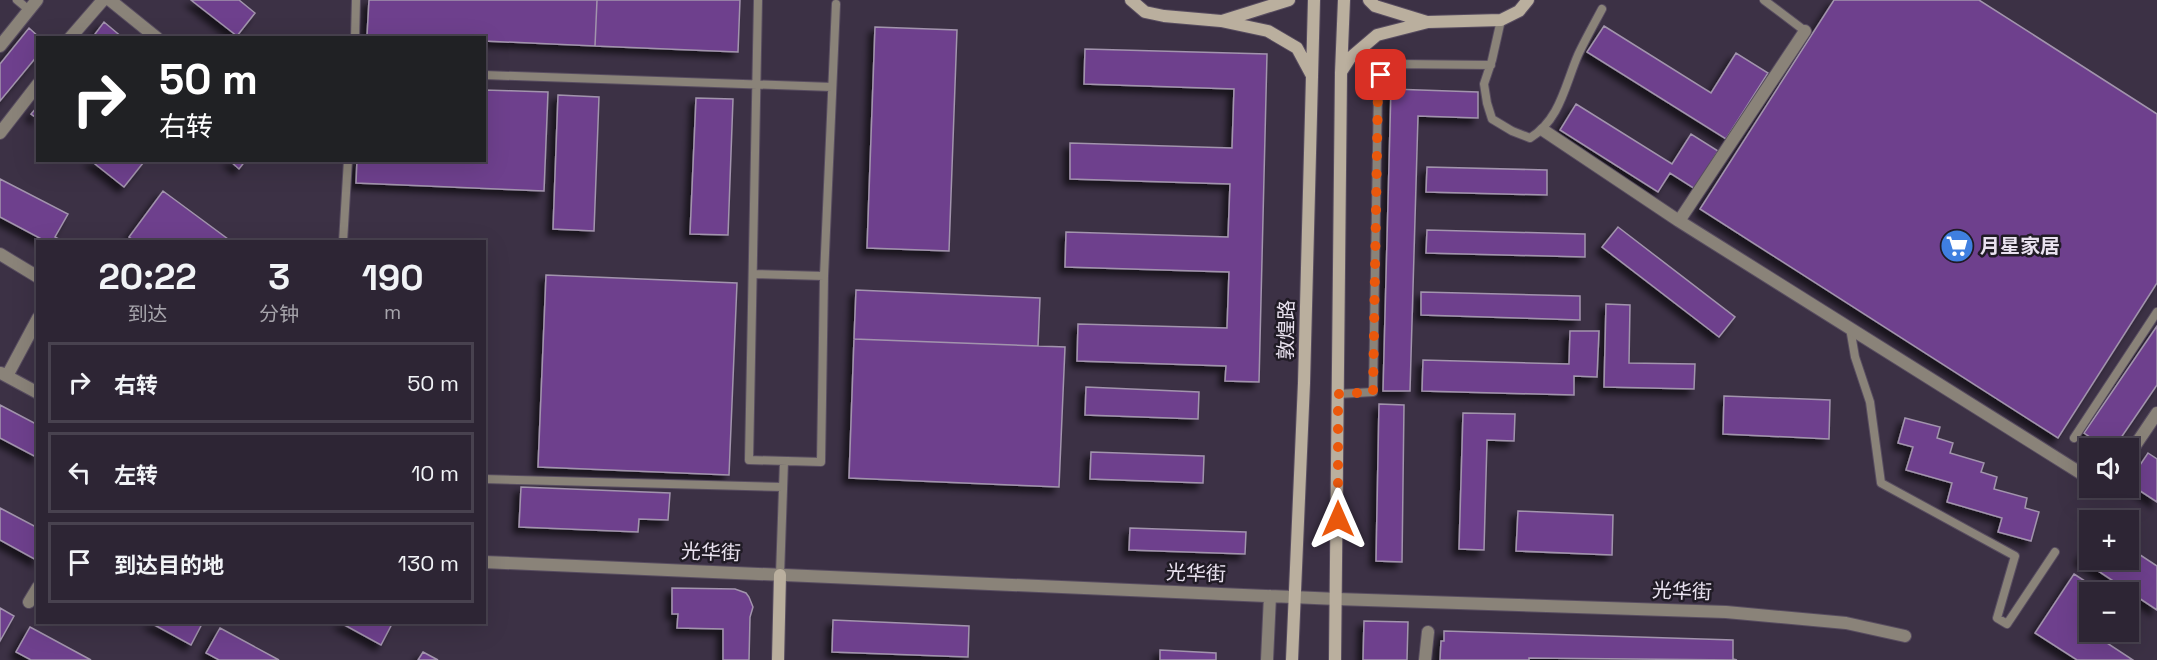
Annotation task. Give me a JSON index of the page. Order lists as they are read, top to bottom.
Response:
{
  "streets": {
    "main road": ["敦煌路"],
    "street": ["光华街"]
  },
  "crossings": [
    ["敦煌路", "光华街"]
  ],
  "places": {
    "supermarket": ["月星家居"]
  },
  "page": {
    "turn": ["50 m", "右转"],
    "eta": [
      "20:22",
      "到达",
      "3",
      "分钟",
      "190",
      "m"
    ],
    "list": [
      {
        "name": "右转",
        "value": "50 m"
      },
      {
        "name": "左转",
        "value": "10 m"
      },
      {
        "name": "到达目的地",
        "value": "130 m"
      }
    ],
    "map_buttons": ["+", "−"]
  }
}
